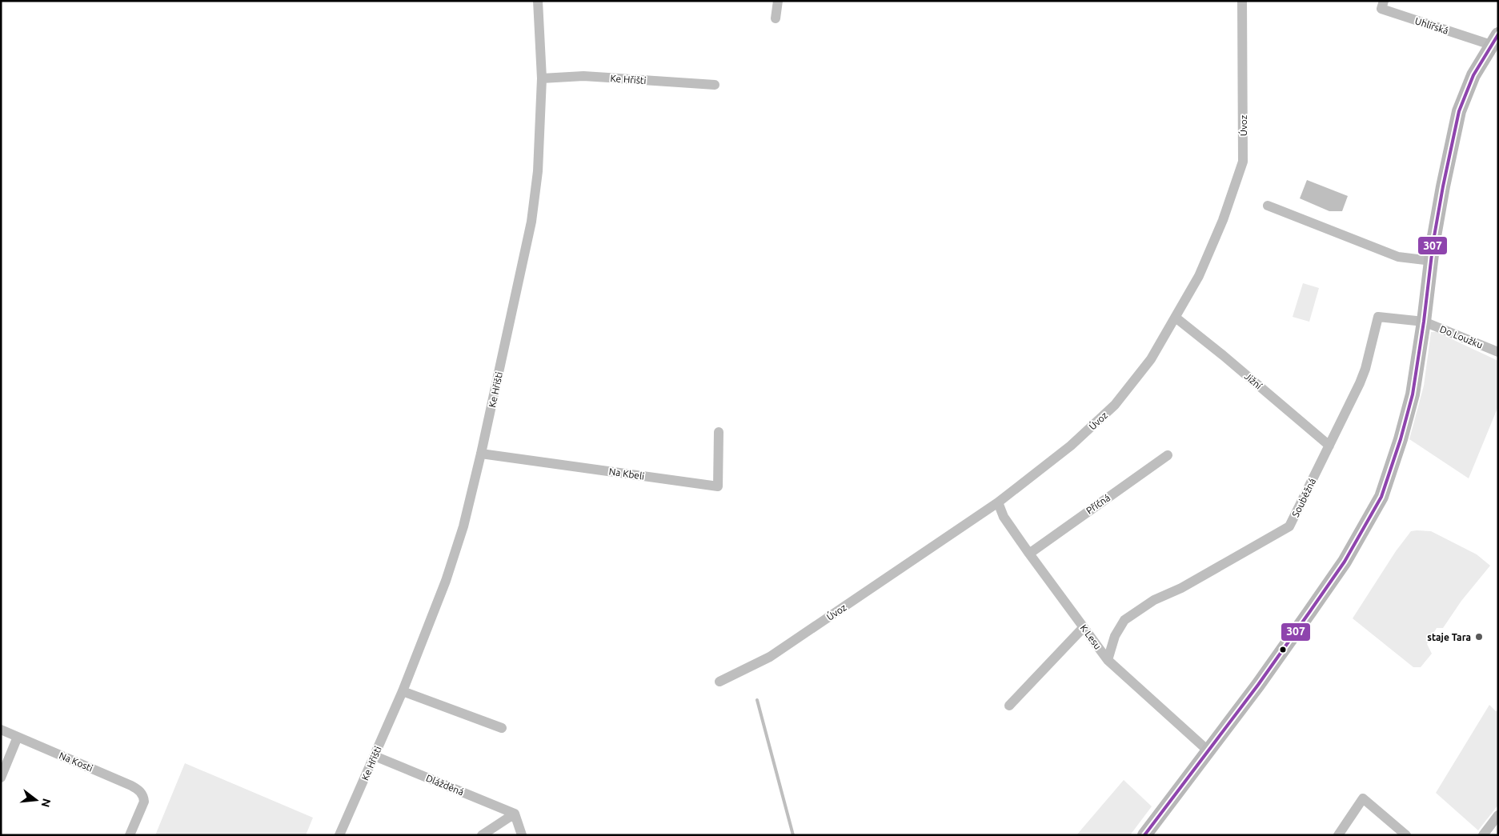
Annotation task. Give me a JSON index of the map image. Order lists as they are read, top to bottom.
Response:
{
  "streets": {
    "street": [
      "Uhlířská",
      "Ke Hřišti",
      "Úvoz",
      "Do Loužku",
      "Jižní",
      "Na Kbeli",
      "Souběžná",
      "Příčná",
      "K Lesu",
      "Na Kosti",
      "Dlážděná"
    ]
  },
  "crossings": [
    ["Ke Hřišti", "Na Kbeli"],
    ["Ke Hřišti", "Dlážděná"],
    ["Úvoz", "Jižní"],
    ["Úvoz", "K Lesu"],
    ["Do Loužku", "Souběžná"],
    ["Jižní", "Souběžná"],
    ["Souběžná", "K Lesu"],
    ["Příčná", "K Lesu"]
  ],
  "places": ["staje Tara"],
  "lines": ["transit line 307"],
  "north": "right"
}
